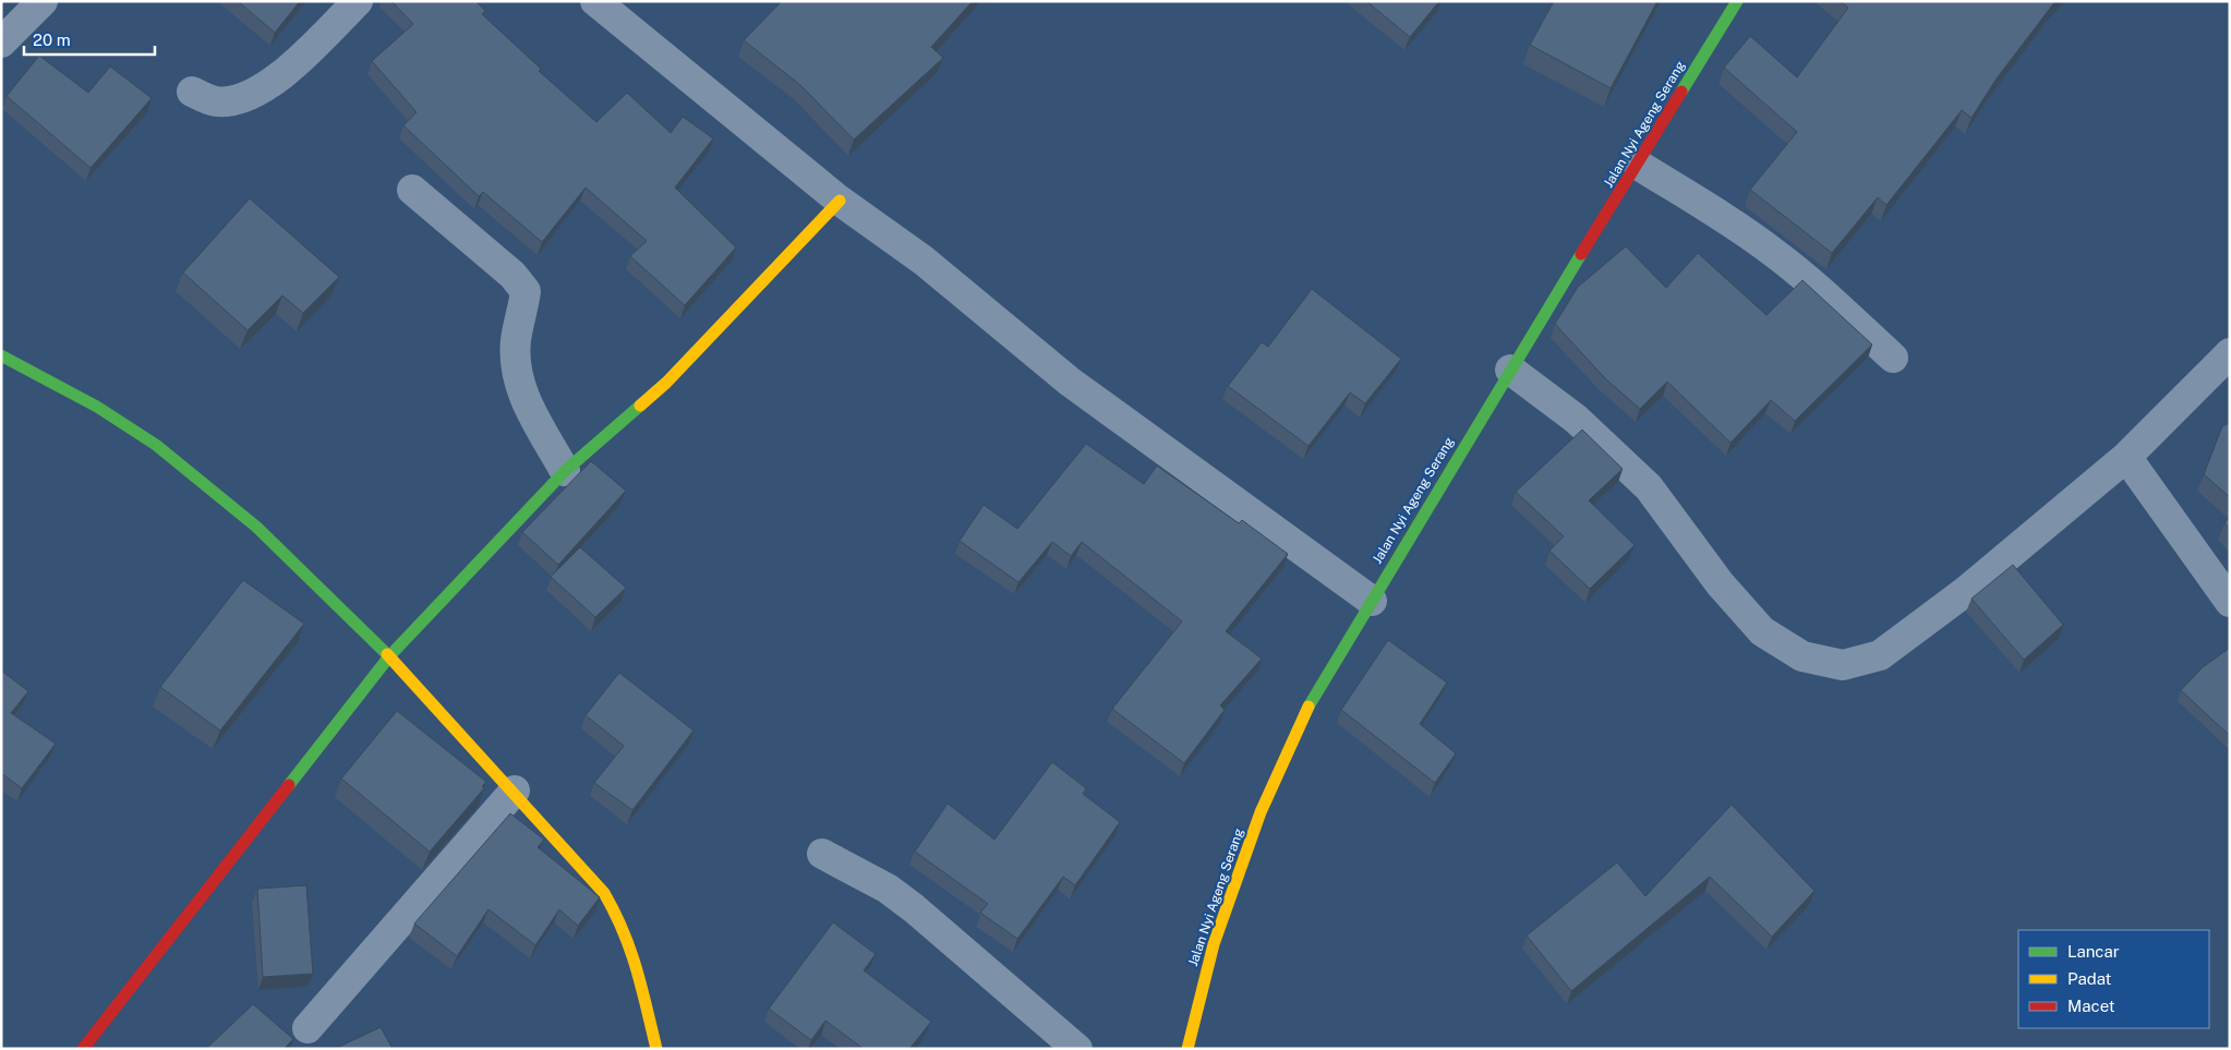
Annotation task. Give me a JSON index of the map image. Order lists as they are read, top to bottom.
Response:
{
  "streets": {
    "street": ["Jalan Nyi Ageng Serang"]
  },
  "legend": ["Lancar", "Padat", "Macet"],
  "scale_bar": "20 m"
}
